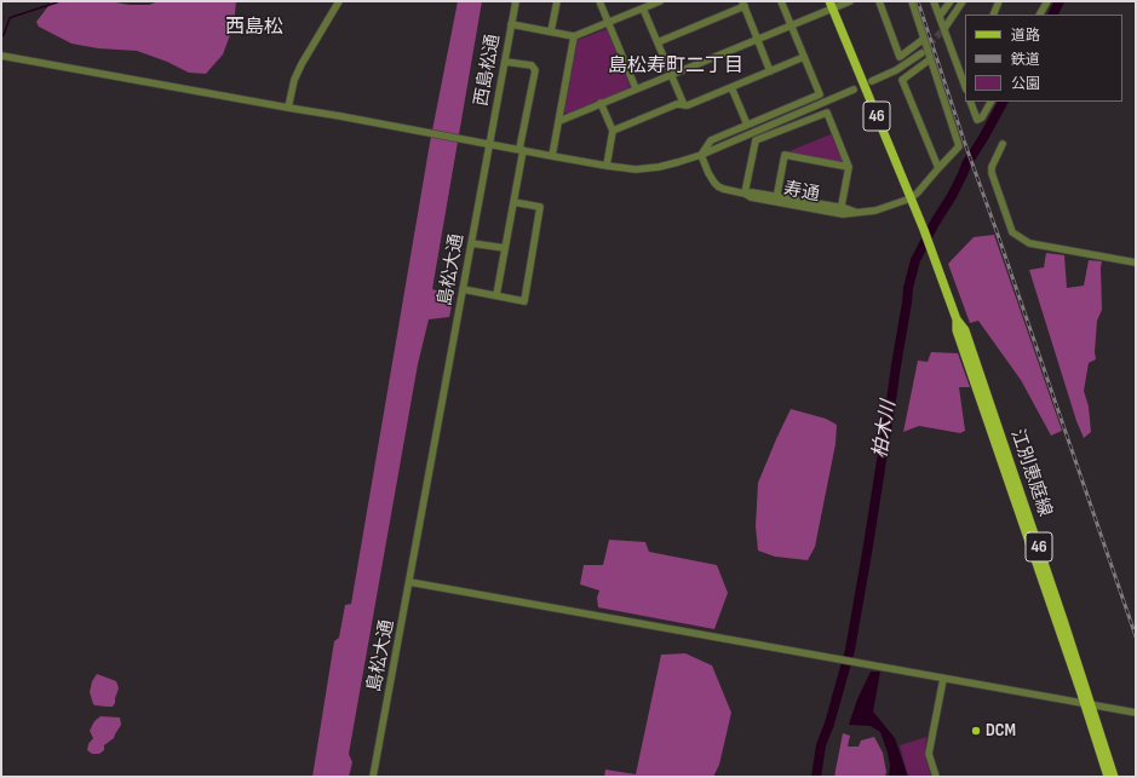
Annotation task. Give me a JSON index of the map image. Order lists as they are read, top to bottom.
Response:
{
  "streets": {
    "main road": ["46", "江別恵庭線"],
    "street": ["西島松通", "寿通", "島松大通"]
  },
  "crossings": [
    ["西島松通", "島松大通"],
    ["寿通", "江別恵庭線"]
  ],
  "districts": ["西島松", "島松寿町二丁目"],
  "water": ["柏木川"],
  "places": ["DCM"],
  "legend": ["道路", "鉄道", "公園"]
}
